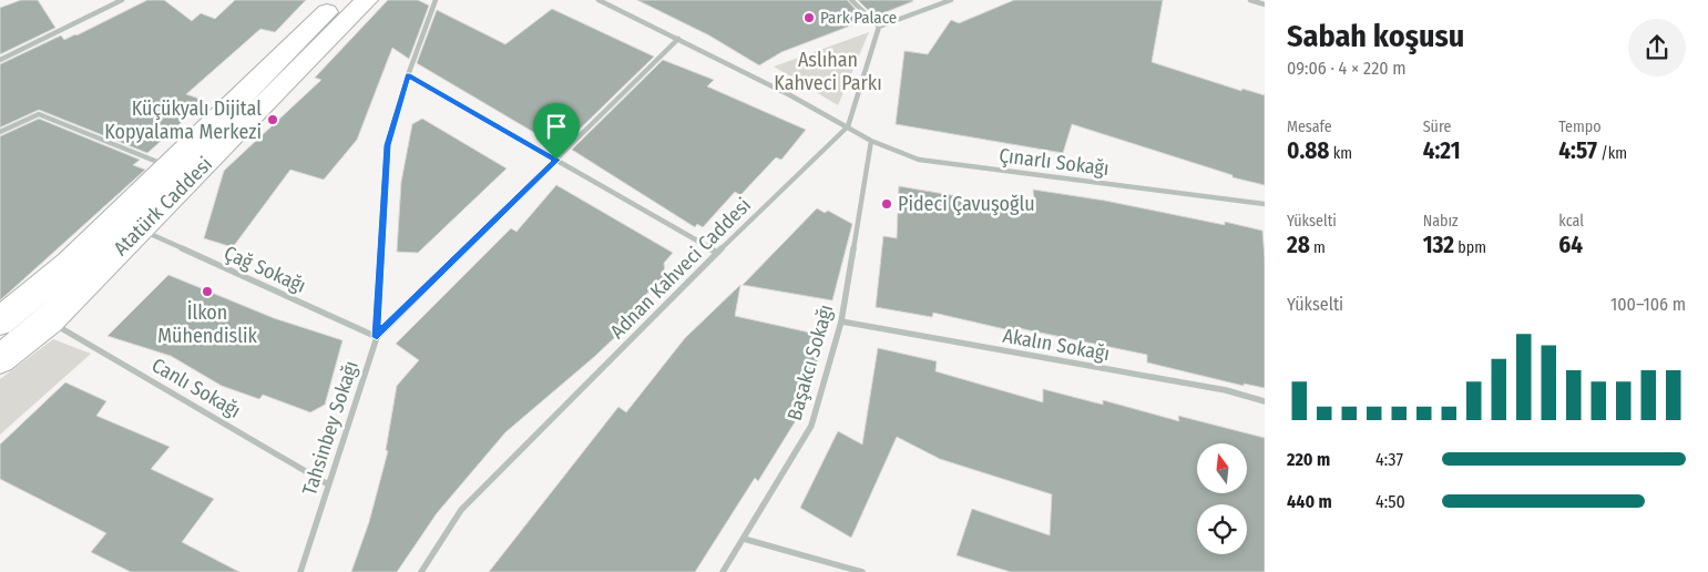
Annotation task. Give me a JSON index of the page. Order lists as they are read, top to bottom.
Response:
{
  "streets": {
    "main road": ["Atatürk Caddesi"],
    "street": [
      "Çınarlı Sokağı",
      "Adnan Kahveci Caddesi",
      "Çağ Sokağı",
      "Akalın Sokağı",
      "Başakcı Sokağı",
      "Canlı Sokağı",
      "Tahsinbey Sokağı"
    ]
  },
  "crossings": [
    ["Çınarlı Sokağı", "Adnan Kahveci Caddesi"],
    ["Çınarlı Sokağı", "Başakcı Sokağı"],
    ["Atatürk Caddesi", "Çağ Sokağı"],
    ["Atatürk Caddesi", "Canlı Sokağı"],
    ["Çağ Sokağı", "Tahsinbey Sokağı"],
    ["Akalın Sokağı", "Başakcı Sokağı"],
    ["Canlı Sokağı", "Tahsinbey Sokağı"]
  ],
  "parks": ["Aslıhan Kahveci Parkı"],
  "places": [
    "Park Palace",
    "Küçükyalı Dijital Kopyalama Merkezi",
    "Pideci Çavuşoğlu",
    "İlkon Mühendislik"
  ],
  "north": "top",
  "page": {
    "heading": ["Sabah koşusu", "09:06 · 4 × 220 m"],
    "stats": [
      ["Mesafe", "0.88 km"],
      ["Süre", "4:21"],
      ["Tempo", "4:57 /km"],
      ["Yükselti", "28 m"],
      ["Nabız", "132 bpm"],
      ["kcal", "64"]
    ],
    "chart": ["Yükselti", "100–106 m"],
    "list": [
      {
        "name": "220 m",
        "note": "4:37"
      },
      {
        "name": "440 m",
        "note": "4:50"
      }
    ]
  }
}
